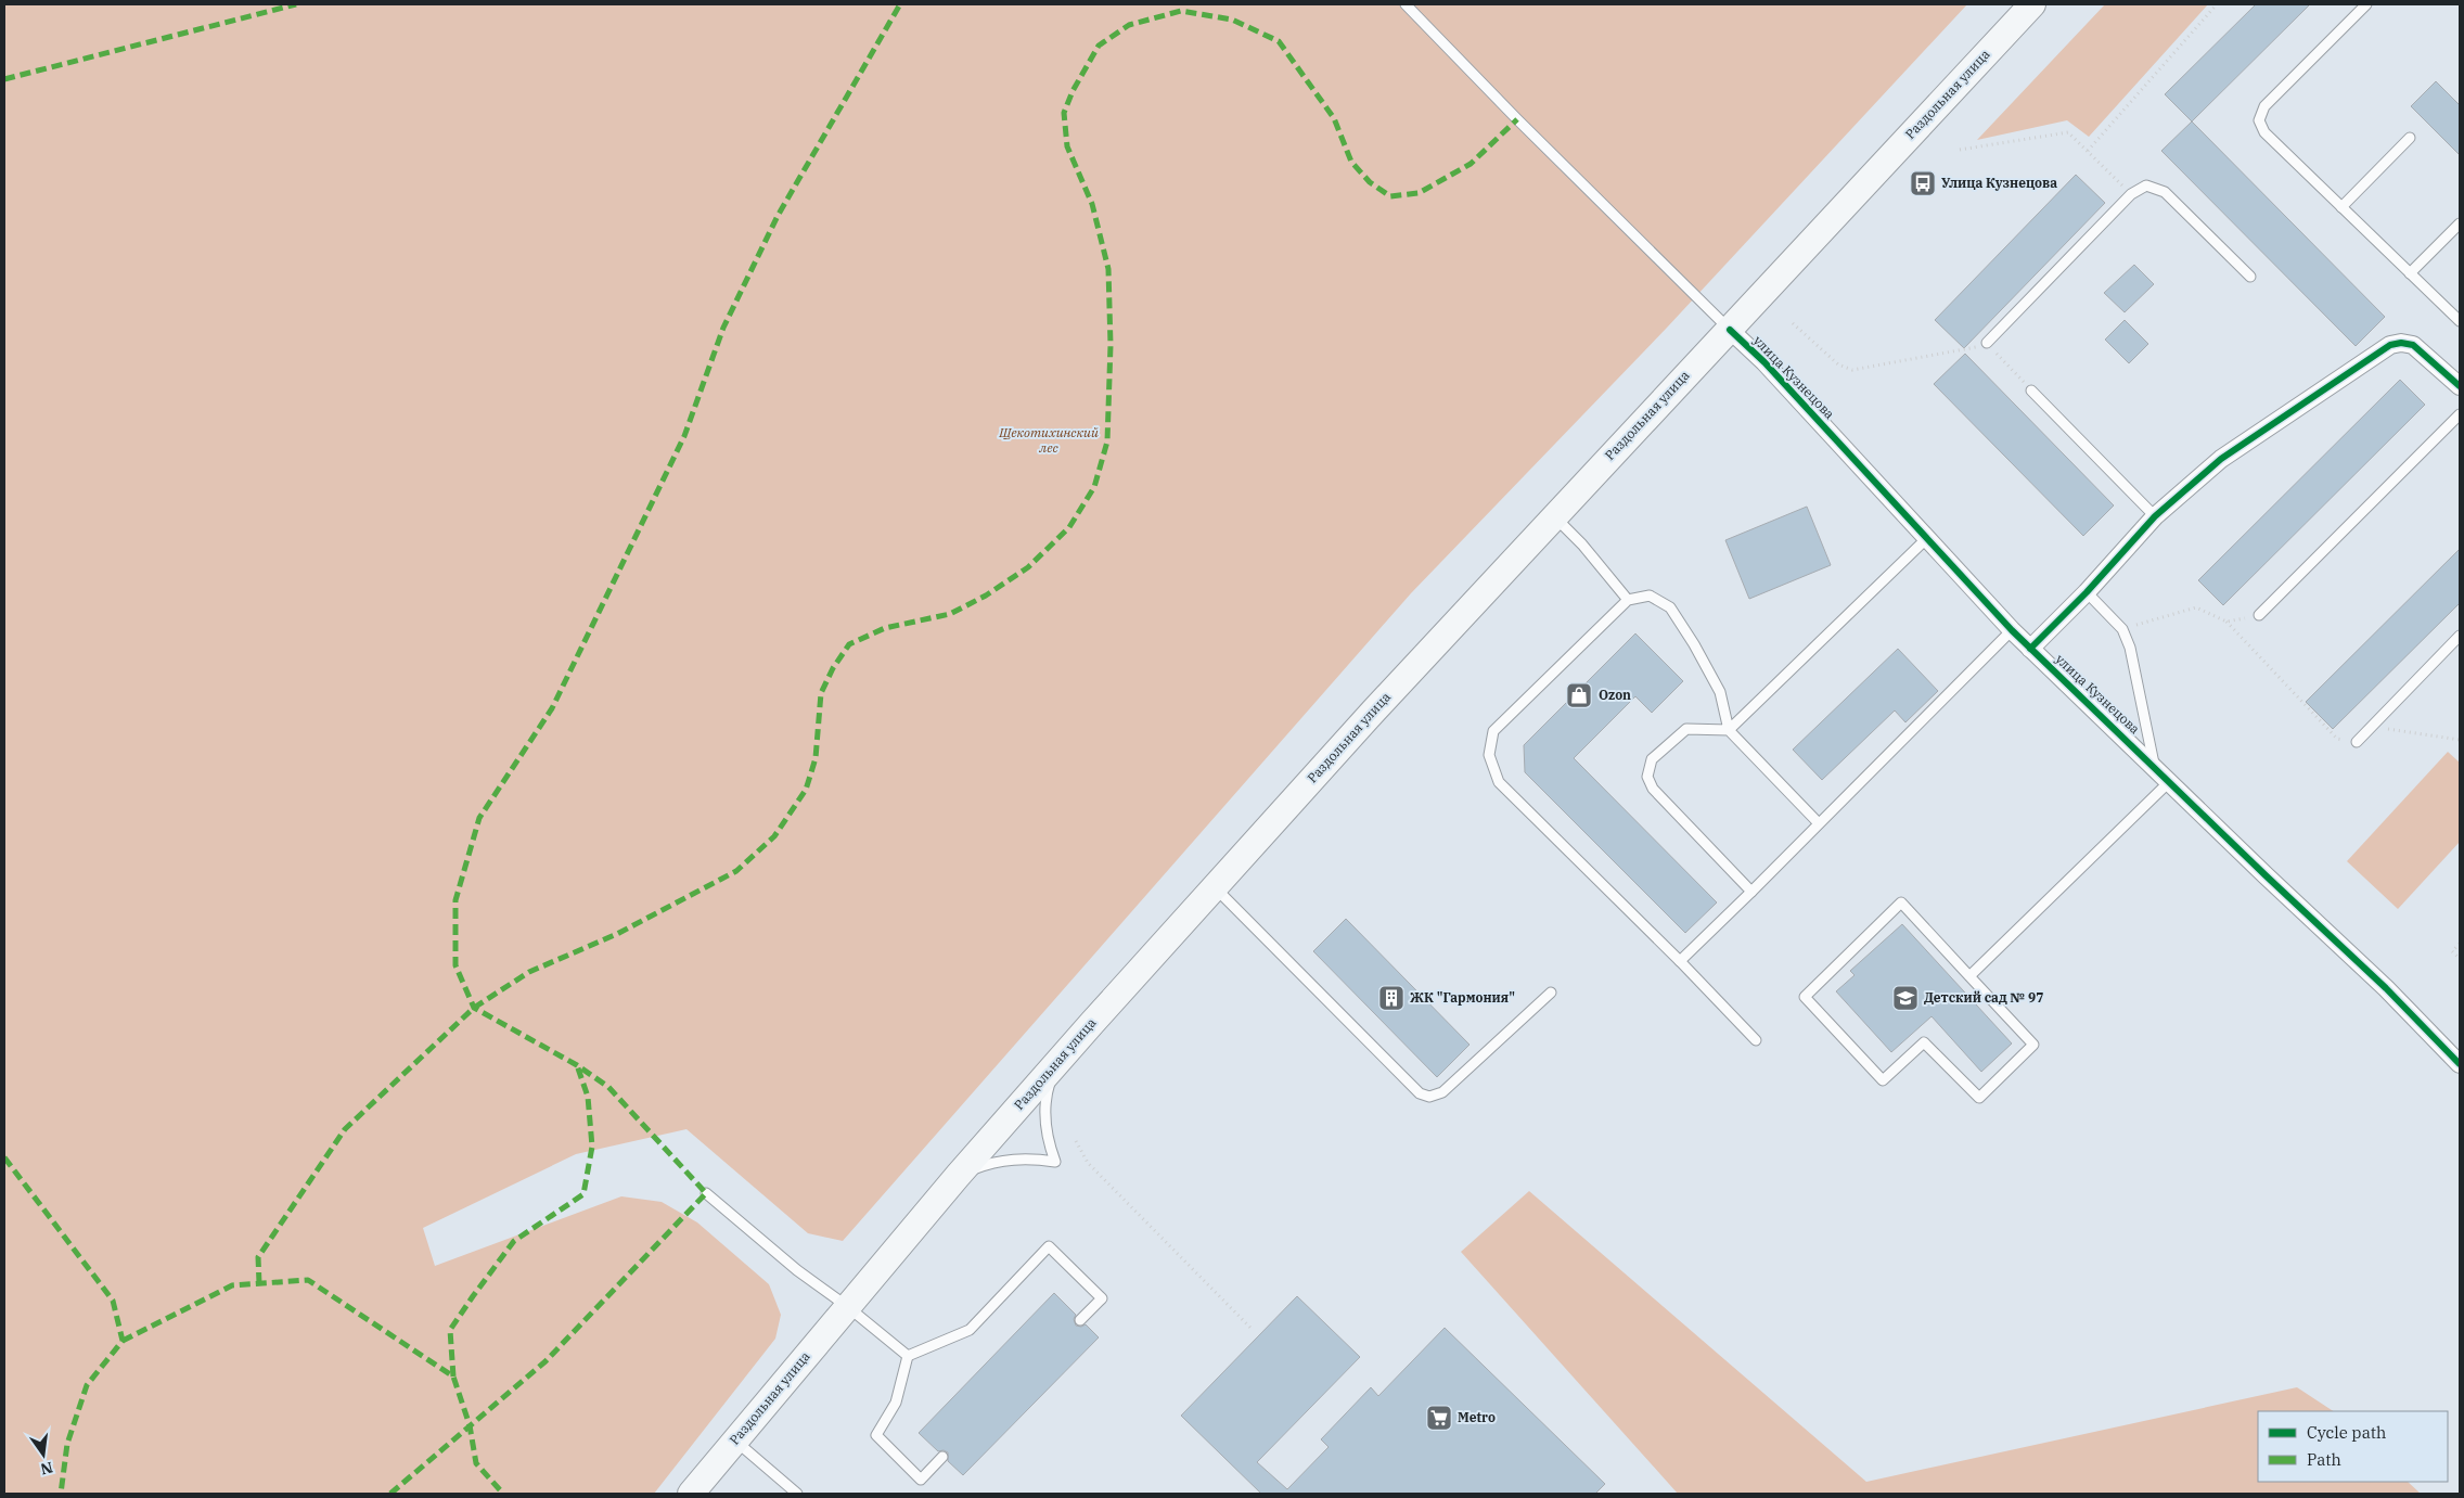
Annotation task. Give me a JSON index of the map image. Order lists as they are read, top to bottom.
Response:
{
  "streets": {
    "main road": ["Раздольная улица"],
    "street": ["улица Кузнецова"]
  },
  "crossings": [
    ["Раздольная улица", "улица Кузнецова"]
  ],
  "parks": ["Щекотихинский лес"],
  "places": {
    "bus stop": ["Улица Кузнецова"],
    "shop": ["Ozon"],
    "building": ["ЖК \"Гармония\""],
    "school or university": ["Детский сад № 97"],
    "supermarket": ["Metro"]
  },
  "legend": ["Cycle path", "Path"],
  "north": "bottom"
}
